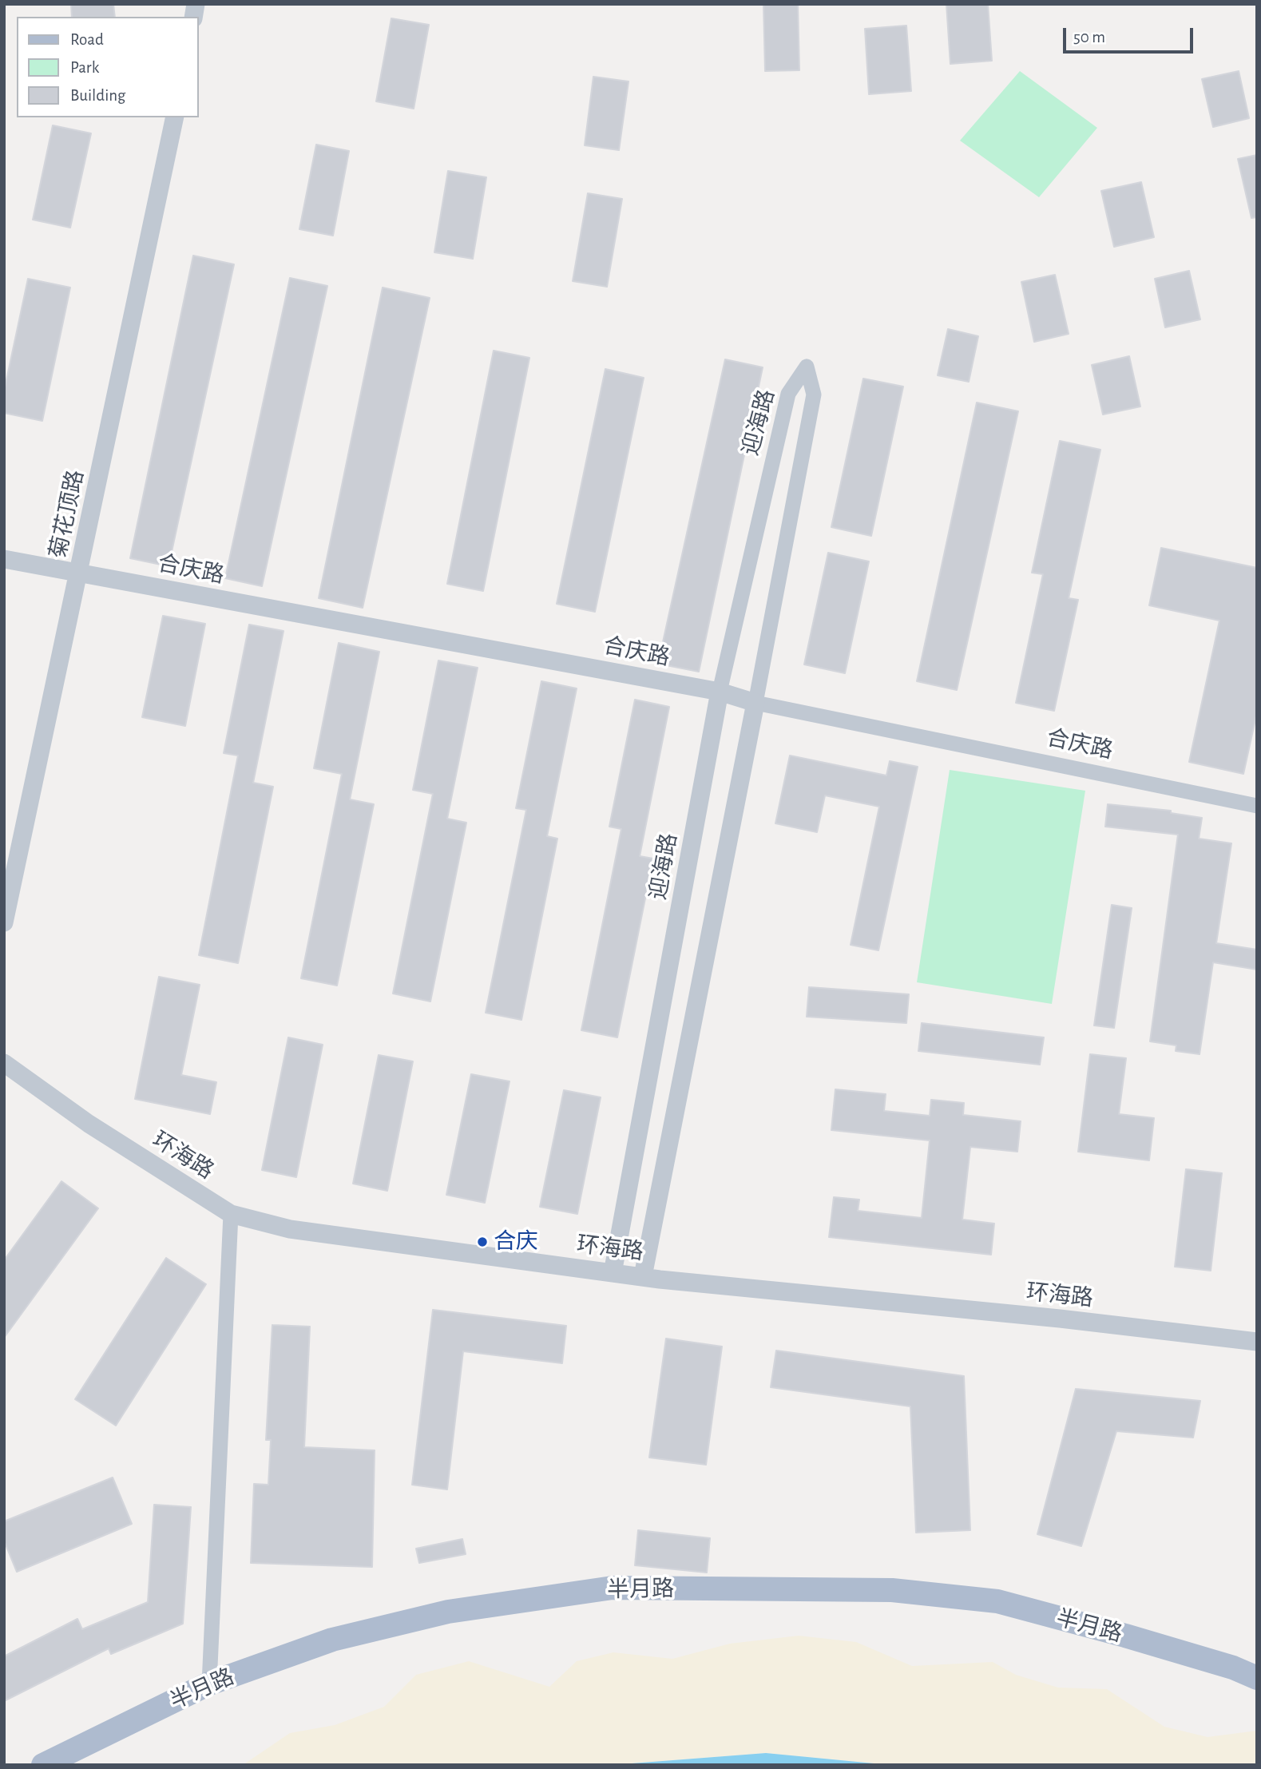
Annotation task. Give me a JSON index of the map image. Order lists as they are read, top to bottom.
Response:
{
  "streets": {
    "main road": ["半月路"],
    "street": [
      "迎海路",
      "菊花顶路",
      "合庆路",
      "环海路"
    ]
  },
  "crossings": [
    ["迎海路", "合庆路"],
    ["迎海路", "环海路"],
    ["菊花顶路", "合庆路"]
  ],
  "places": ["合庆"],
  "legend": ["Road", "Park", "Building"],
  "scale_bar": "50 m"
}
